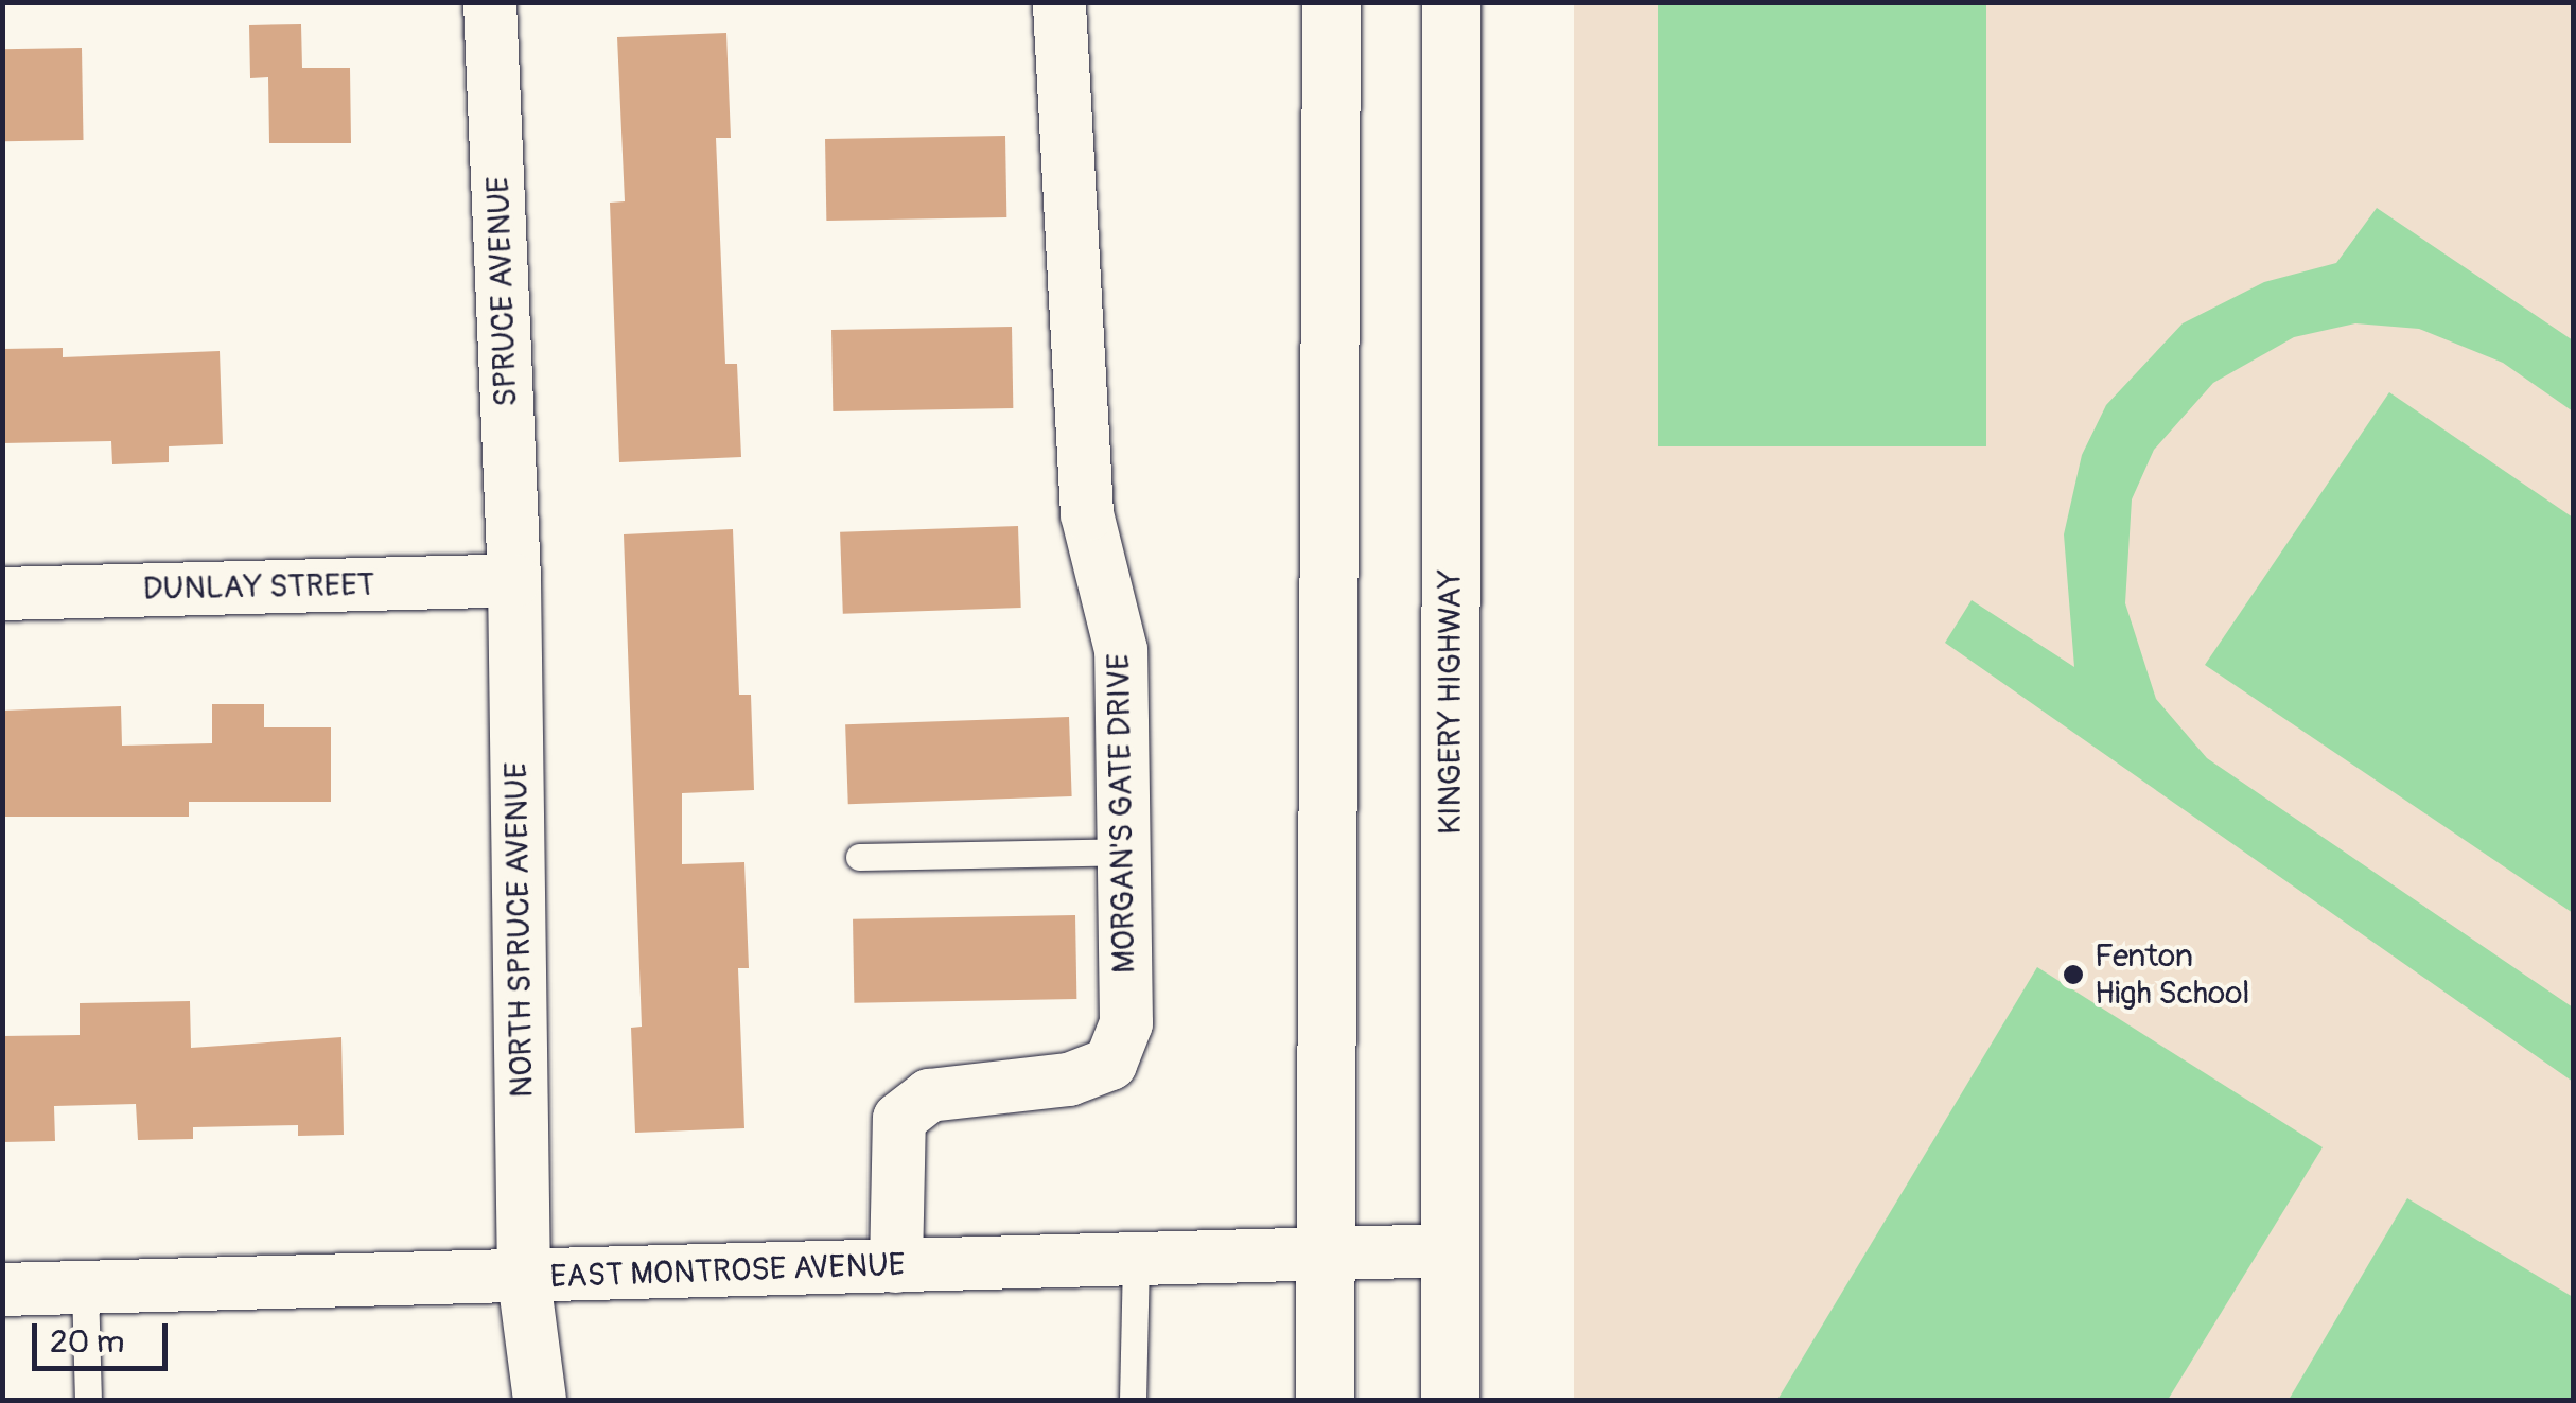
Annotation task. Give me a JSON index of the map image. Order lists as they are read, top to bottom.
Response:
{
  "streets": {
    "highway": ["KINGERY HIGHWAY"],
    "street": [
      "SPRUCE AVENUE",
      "DUNLAY STREET",
      "MORGAN'S GATE DRIVE",
      "NORTH SPRUCE AVENUE",
      "EAST MONTROSE AVENUE"
    ]
  },
  "crossings": [
    ["SPRUCE AVENUE", "DUNLAY STREET"],
    ["SPRUCE AVENUE", "NORTH SPRUCE AVENUE"],
    ["DUNLAY STREET", "NORTH SPRUCE AVENUE"],
    ["KINGERY HIGHWAY", "EAST MONTROSE AVENUE"],
    ["MORGAN'S GATE DRIVE", "EAST MONTROSE AVENUE"],
    ["NORTH SPRUCE AVENUE", "EAST MONTROSE AVENUE"]
  ],
  "places": ["Fenton High School"],
  "scale_bar": "20 m"
}
